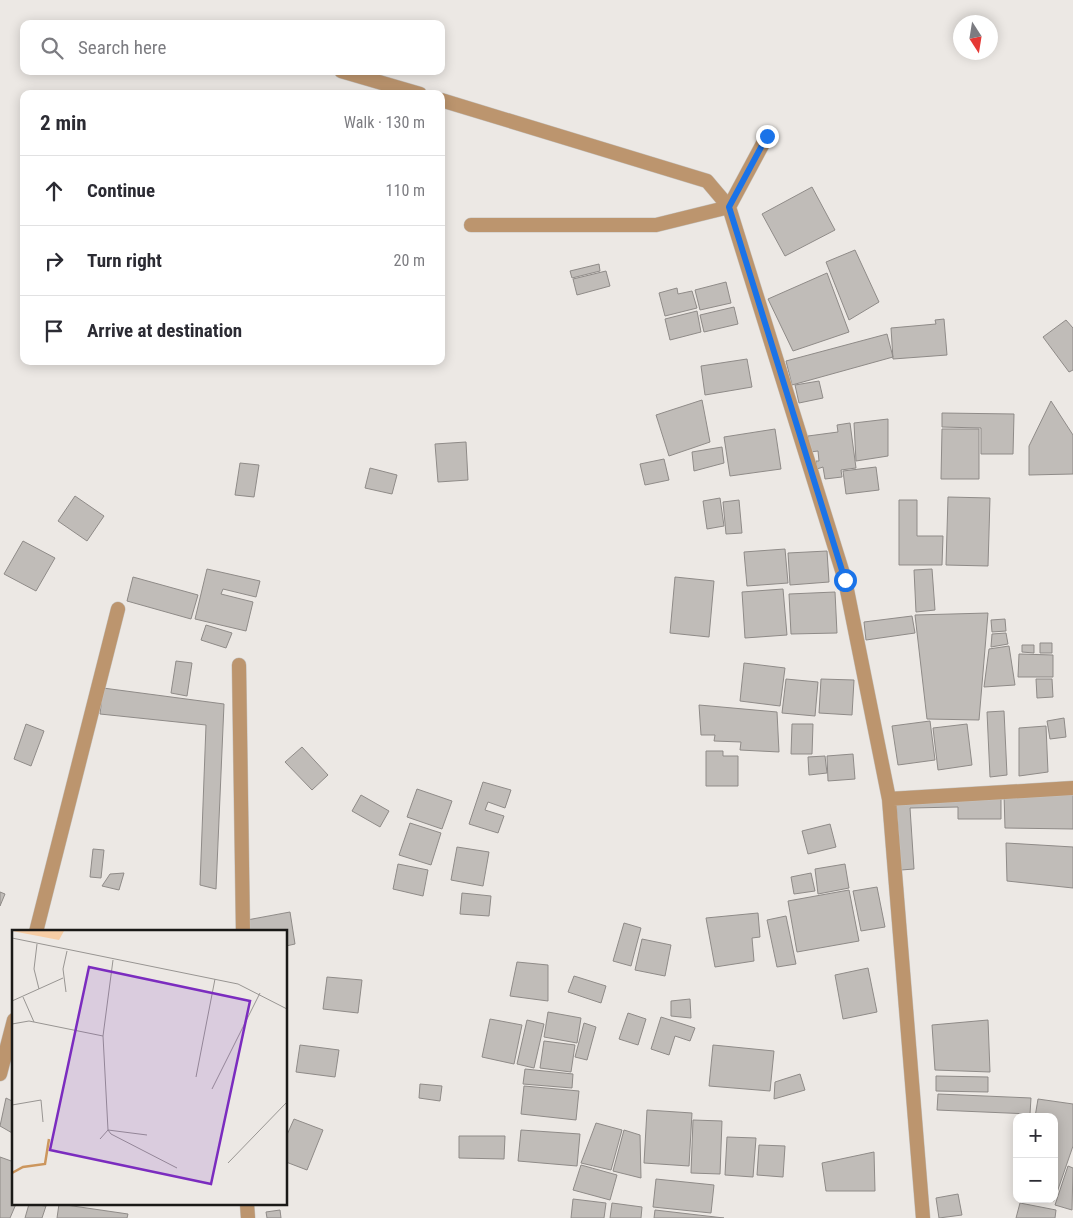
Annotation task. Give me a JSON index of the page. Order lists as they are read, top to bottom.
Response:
{
  "north": "bottom",
  "page": {
    "search": "Search here",
    "heading": ["2 min", "Walk · 130 m"],
    "list": [
      ["Continue", "110 m"],
      ["Turn right", "20 m"],
      "Arrive at destination"
    ],
    "map_buttons": ["+", "−"]
  }
}
